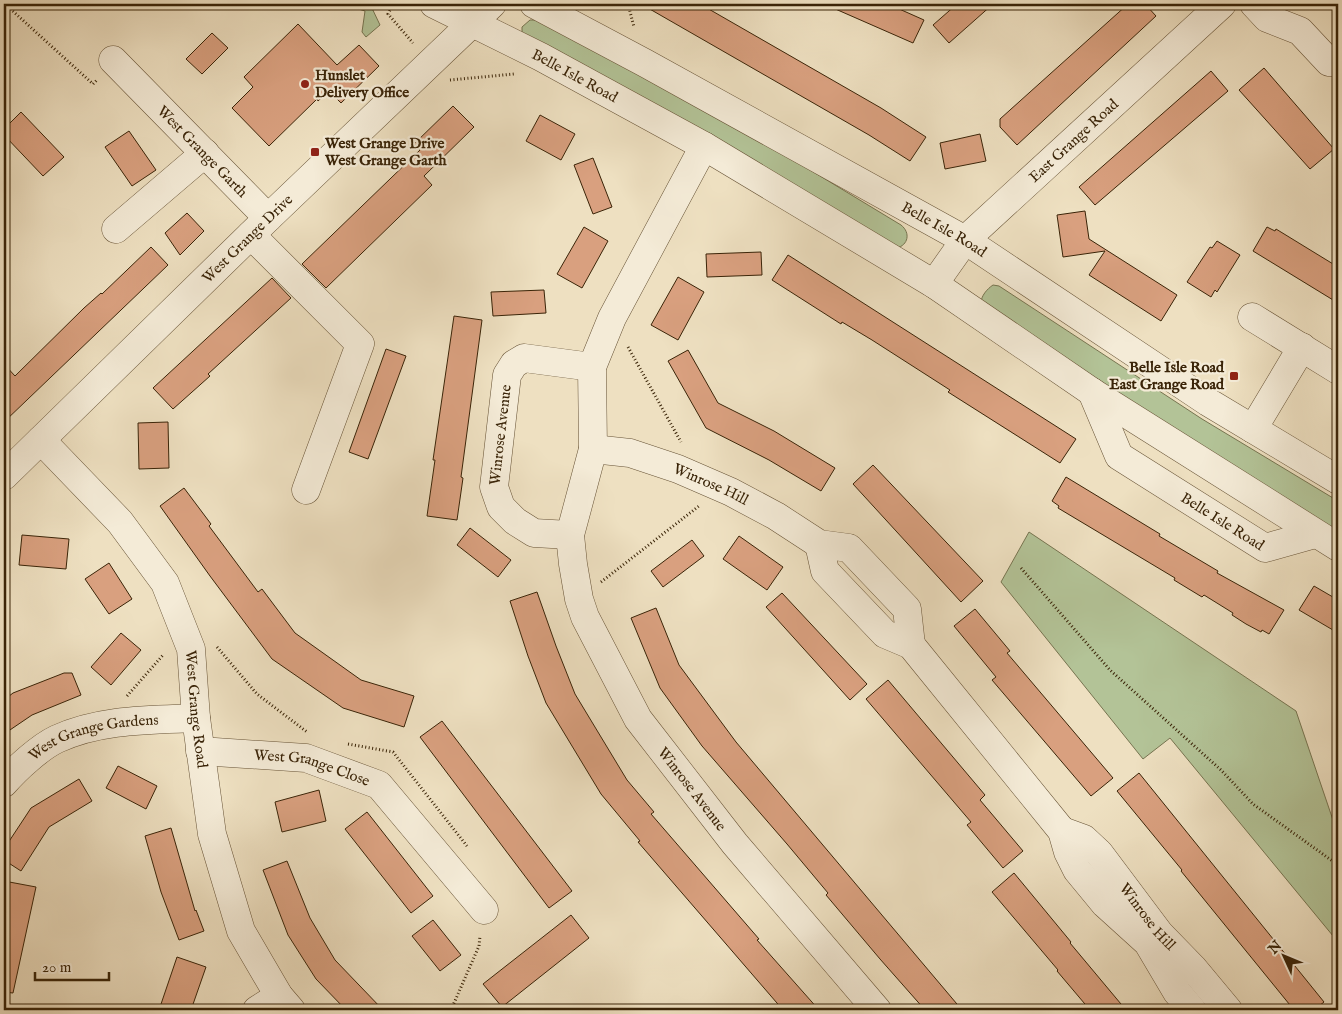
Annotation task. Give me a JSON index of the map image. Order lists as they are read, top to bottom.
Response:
{
  "streets": {
    "street": [
      "Belle Isle Road",
      "East Grange Road",
      "West Grange Garth",
      "West Grange Drive",
      "Winrose Avenue",
      "Winrose Hill",
      "West Grange Road",
      "West Grange Gardens",
      "West Grange Close"
    ]
  },
  "crossings": [
    ["Belle Isle Road", "East Grange Road"],
    ["Belle Isle Road", "West Grange Drive"],
    ["Belle Isle Road", "Winrose Avenue"],
    ["West Grange Garth", "West Grange Drive"],
    ["West Grange Drive", "West Grange Road"],
    ["Winrose Avenue", "Winrose Hill"],
    ["West Grange Road", "West Grange Gardens"],
    ["West Grange Road", "West Grange Close"]
  ],
  "places": {
    "other": ["Hunslet Delivery Office"],
    "transit": ["West Grange Drive West Grange Garth", "Belle Isle Road East Grange Road"]
  },
  "scale_bar": "20 m",
  "north": "top left"
}
